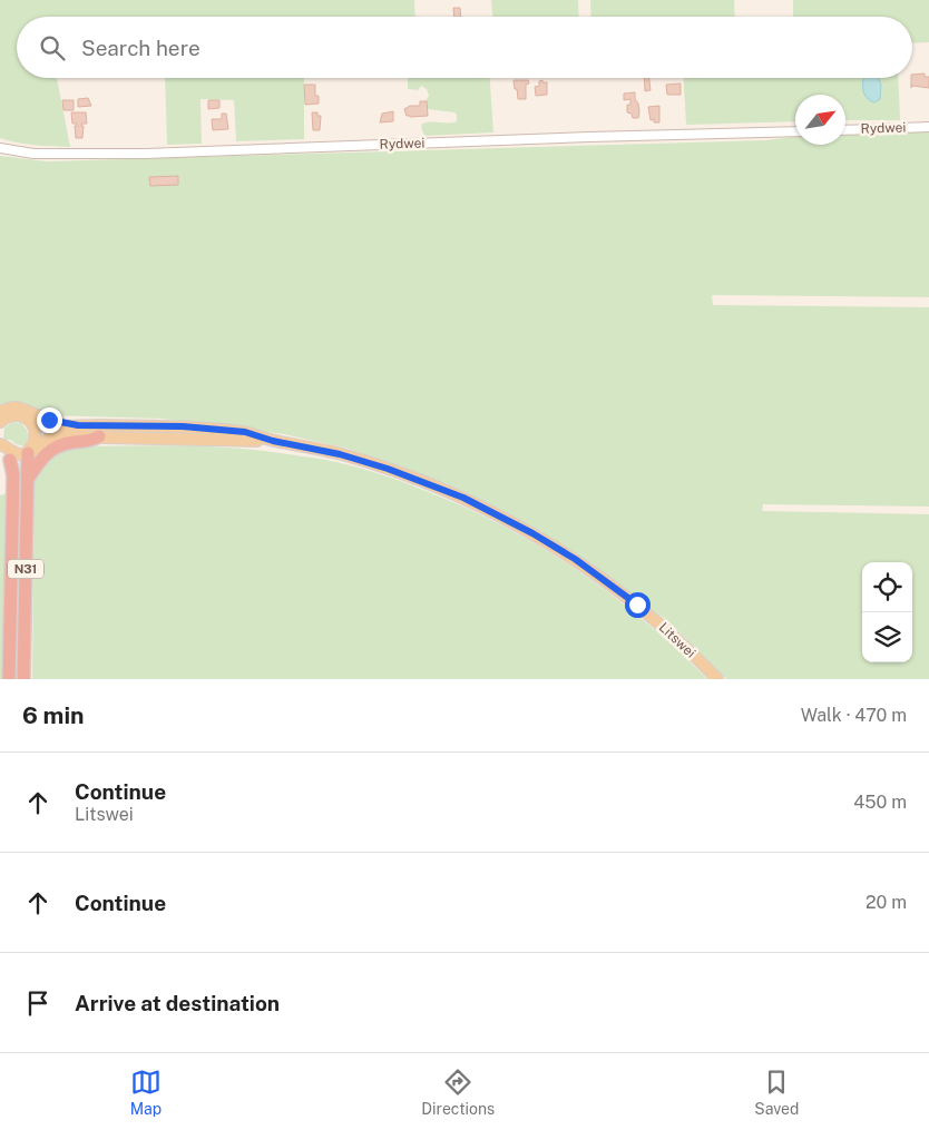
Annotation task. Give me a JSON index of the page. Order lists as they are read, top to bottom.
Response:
{
  "streets": {
    "highway": ["N31"],
    "main road": ["Litswei"],
    "street": ["Rydwei"]
  },
  "crossings": [
    ["N31", "Litswei"]
  ],
  "north": "top right",
  "page": {
    "search": "Search here",
    "heading": ["6 min", "Walk · 470 m"],
    "list": [
      ["Continue", "Litswei", "450 m"],
      ["Continue", "20 m"],
      "Arrive at destination"
    ],
    "nav": ["Map", "Directions", "Saved"]
  }
}
